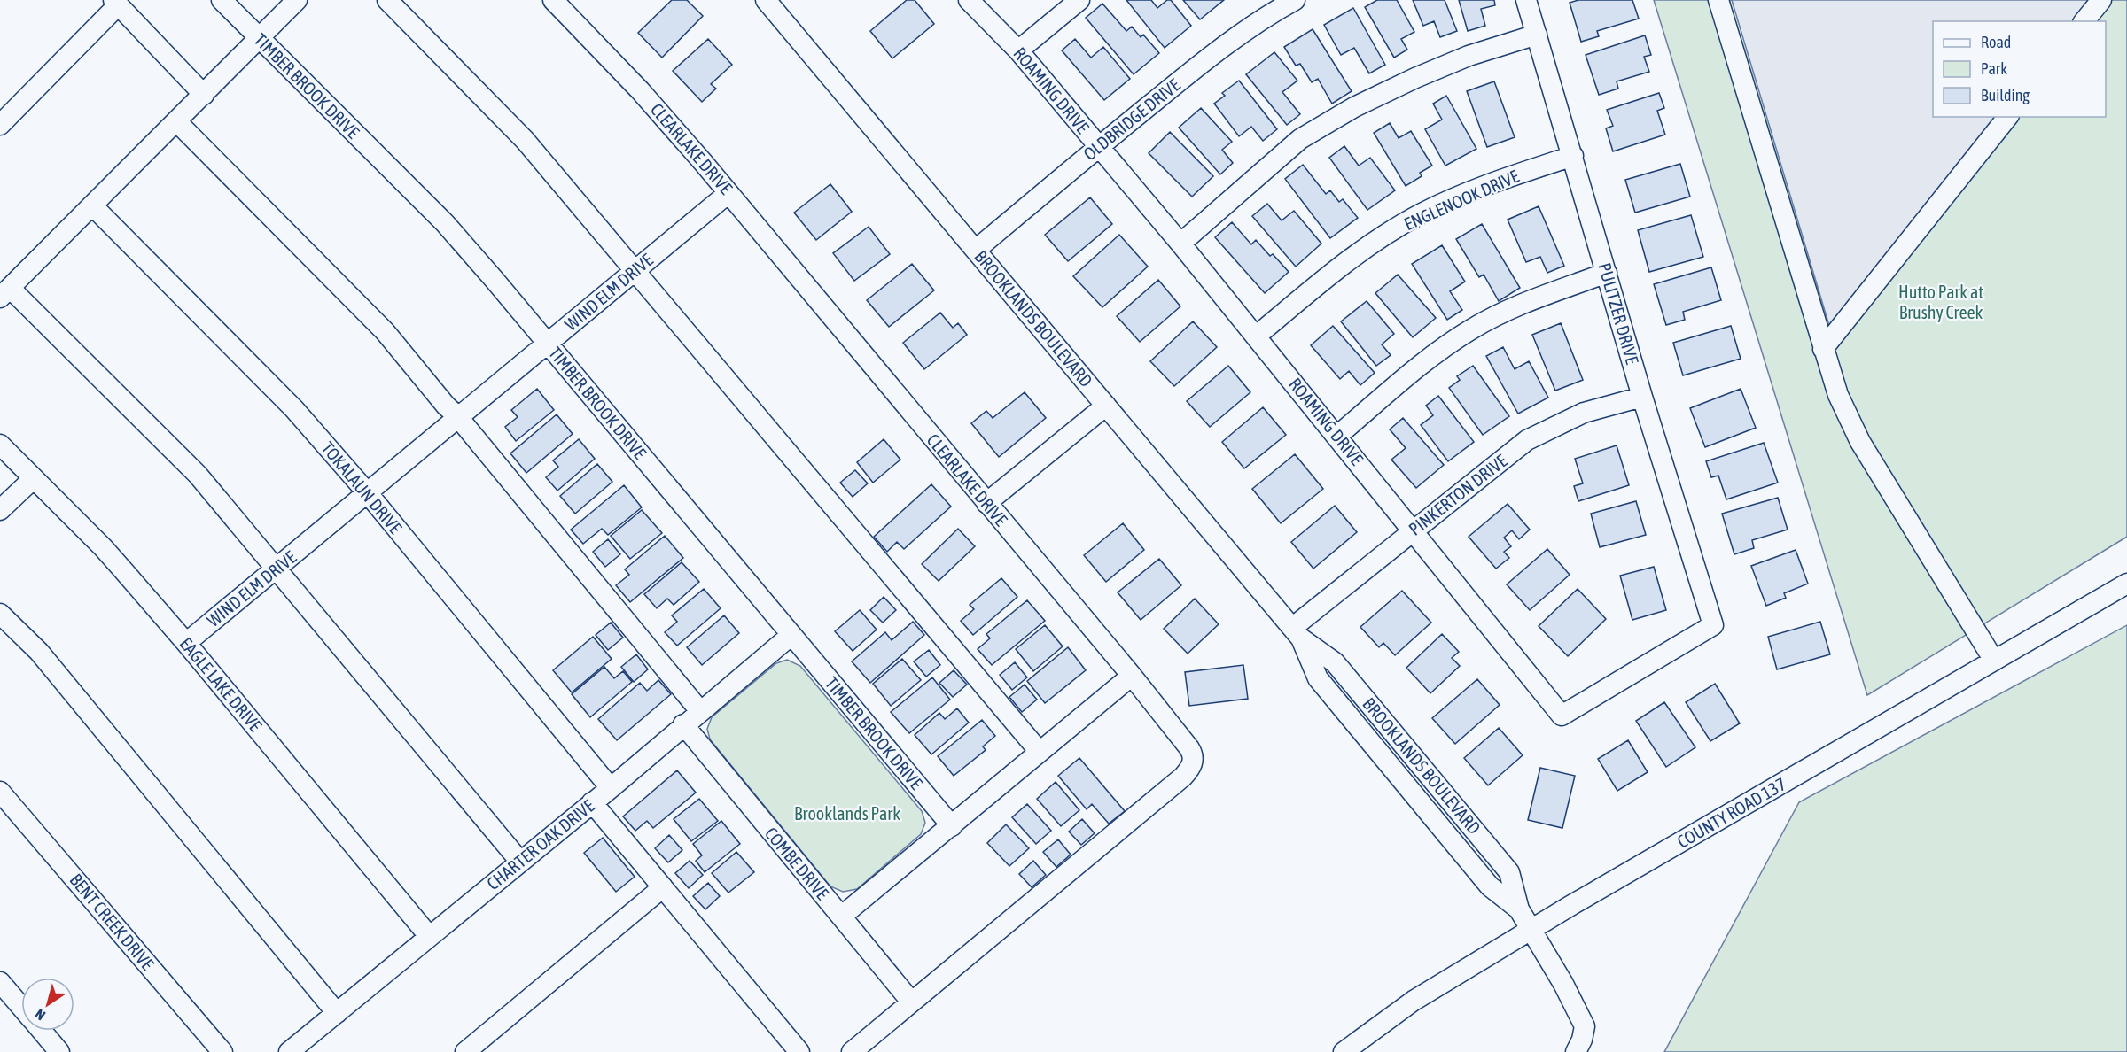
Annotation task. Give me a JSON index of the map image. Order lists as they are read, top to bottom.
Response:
{
  "streets": {
    "street": [
      "TIMBER BROOK DRIVE",
      "ROAMING DRIVE",
      "OLDBRIDGE DRIVE",
      "CLEARLAKE DRIVE",
      "ENGLENOOK DRIVE",
      "WIND ELM DRIVE",
      "PULITZER DRIVE",
      "BROOKLANDS BOULEVARD",
      "TOKALAUN DRIVE",
      "PINKERTON DRIVE",
      "EAGLE LAKE DRIVE",
      "COUNTY ROAD 137",
      "CHARTER OAK DRIVE",
      "COMBE DRIVE",
      "BENT CREEK DRIVE"
    ]
  },
  "crossings": [
    ["TIMBER BROOK DRIVE", "WIND ELM DRIVE"],
    ["TIMBER BROOK DRIVE", "CHARTER OAK DRIVE"],
    ["ROAMING DRIVE", "OLDBRIDGE DRIVE"],
    ["ROAMING DRIVE", "ENGLENOOK DRIVE"],
    ["ROAMING DRIVE", "PULITZER DRIVE"],
    ["ROAMING DRIVE", "PINKERTON DRIVE"],
    ["OLDBRIDGE DRIVE", "BROOKLANDS BOULEVARD"],
    ["CLEARLAKE DRIVE", "WIND ELM DRIVE"],
    ["CLEARLAKE DRIVE", "COMBE DRIVE"],
    ["ENGLENOOK DRIVE", "PULITZER DRIVE"],
    ["WIND ELM DRIVE", "TOKALAUN DRIVE"],
    ["WIND ELM DRIVE", "EAGLE LAKE DRIVE"],
    ["PULITZER DRIVE", "PINKERTON DRIVE"],
    ["BROOKLANDS BOULEVARD", "PINKERTON DRIVE"],
    ["BROOKLANDS BOULEVARD", "COUNTY ROAD 137"],
    ["TOKALAUN DRIVE", "CHARTER OAK DRIVE"],
    ["EAGLE LAKE DRIVE", "CHARTER OAK DRIVE"],
    ["CHARTER OAK DRIVE", "COMBE DRIVE"]
  ],
  "parks": ["Hutto Park at Brushy Creek", "Brooklands Park"],
  "legend": ["Road", "Park", "Building"],
  "north": "bottom left"
}
